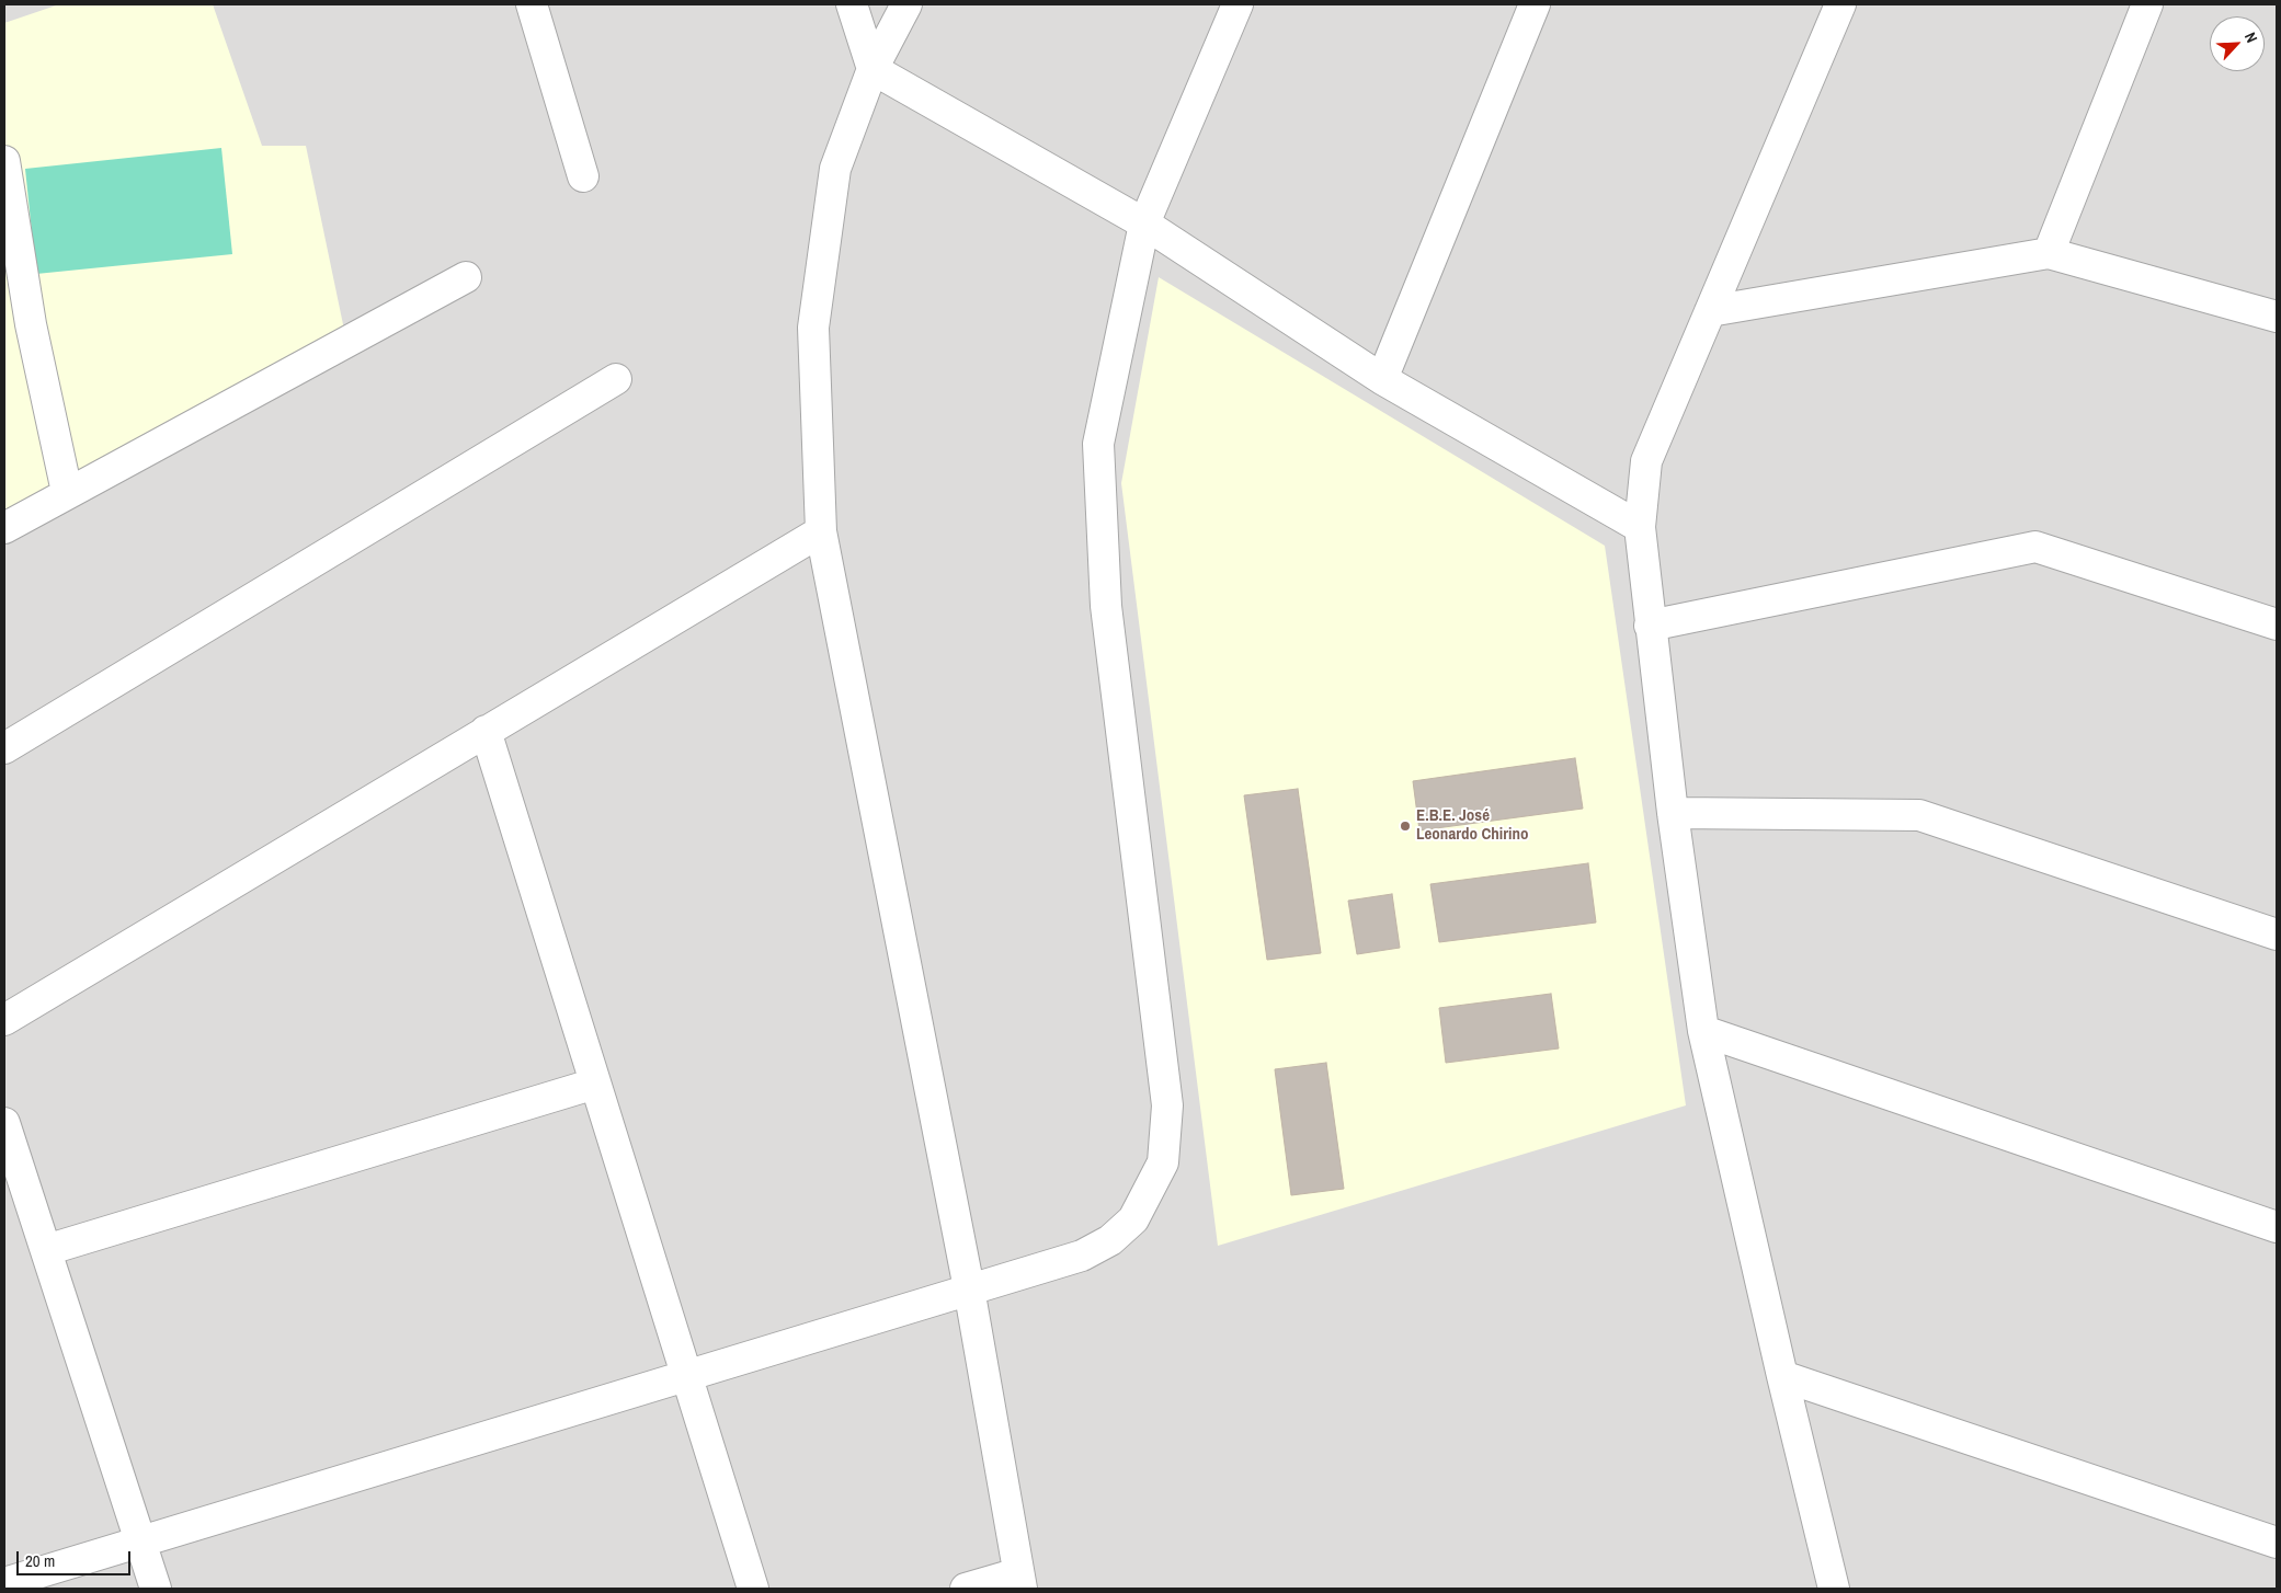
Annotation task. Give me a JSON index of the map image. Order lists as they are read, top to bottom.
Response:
{
  "places": ["E.B.E. José Leonardo Chirino"],
  "scale_bar": "20 m",
  "north": "top right"
}
